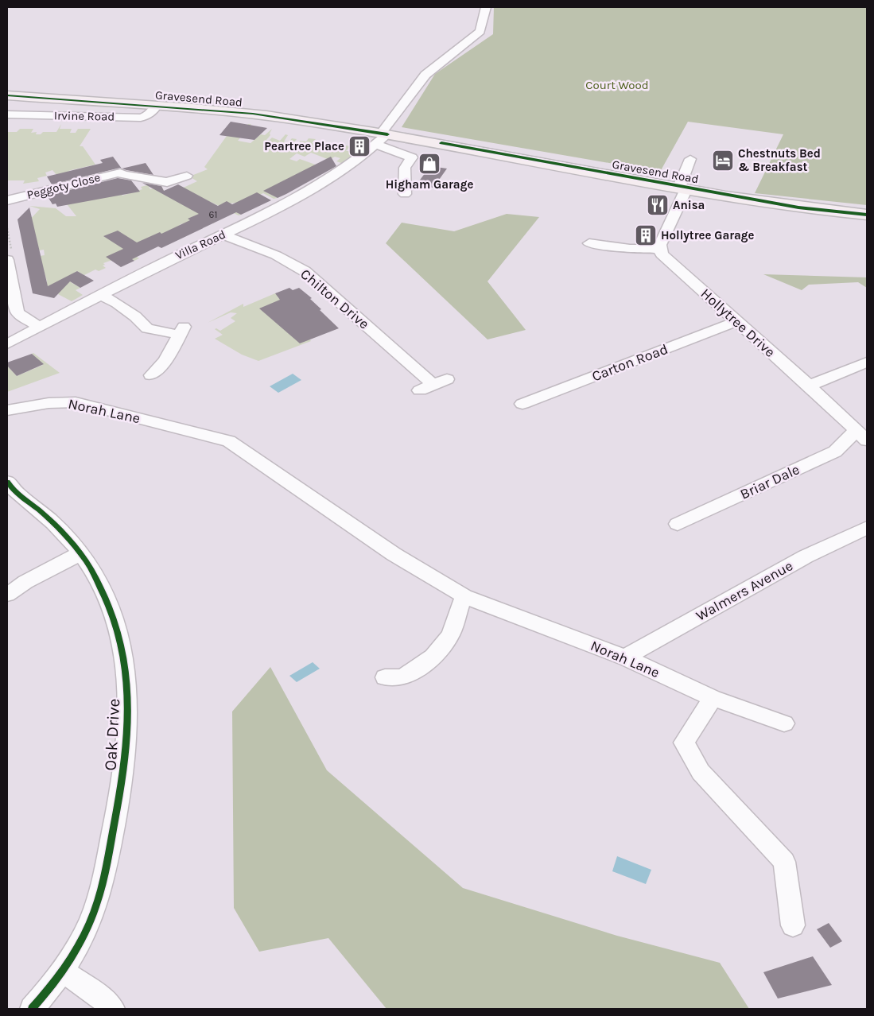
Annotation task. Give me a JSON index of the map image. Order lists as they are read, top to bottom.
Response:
{
  "streets": {
    "main road": ["Gravesend Road"],
    "street": [
      "Irvine Road",
      "Peggoty Close",
      "Villa Road",
      "Chilton Drive",
      "Hollytree Drive",
      "Carton Road",
      "Norah Lane",
      "Briar Dale",
      "Walmers Avenue",
      "Oak Drive"
    ]
  },
  "crossings": [
    ["Gravesend Road", "Irvine Road"],
    ["Gravesend Road", "Villa Road"],
    ["Villa Road", "Chilton Drive"],
    ["Hollytree Drive", "Carton Road"],
    ["Hollytree Drive", "Briar Dale"],
    ["Norah Lane", "Walmers Avenue"]
  ],
  "parks": ["Court Wood"],
  "places": {
    "building": ["Peartree Place", "Hollytree Garage"],
    "hotel": ["Chestnuts Bed & Breakfast"],
    "shop": ["Higham Garage"],
    "restaurant": ["Anisa"]
  },
  "house_numbers": ["61"]
}
